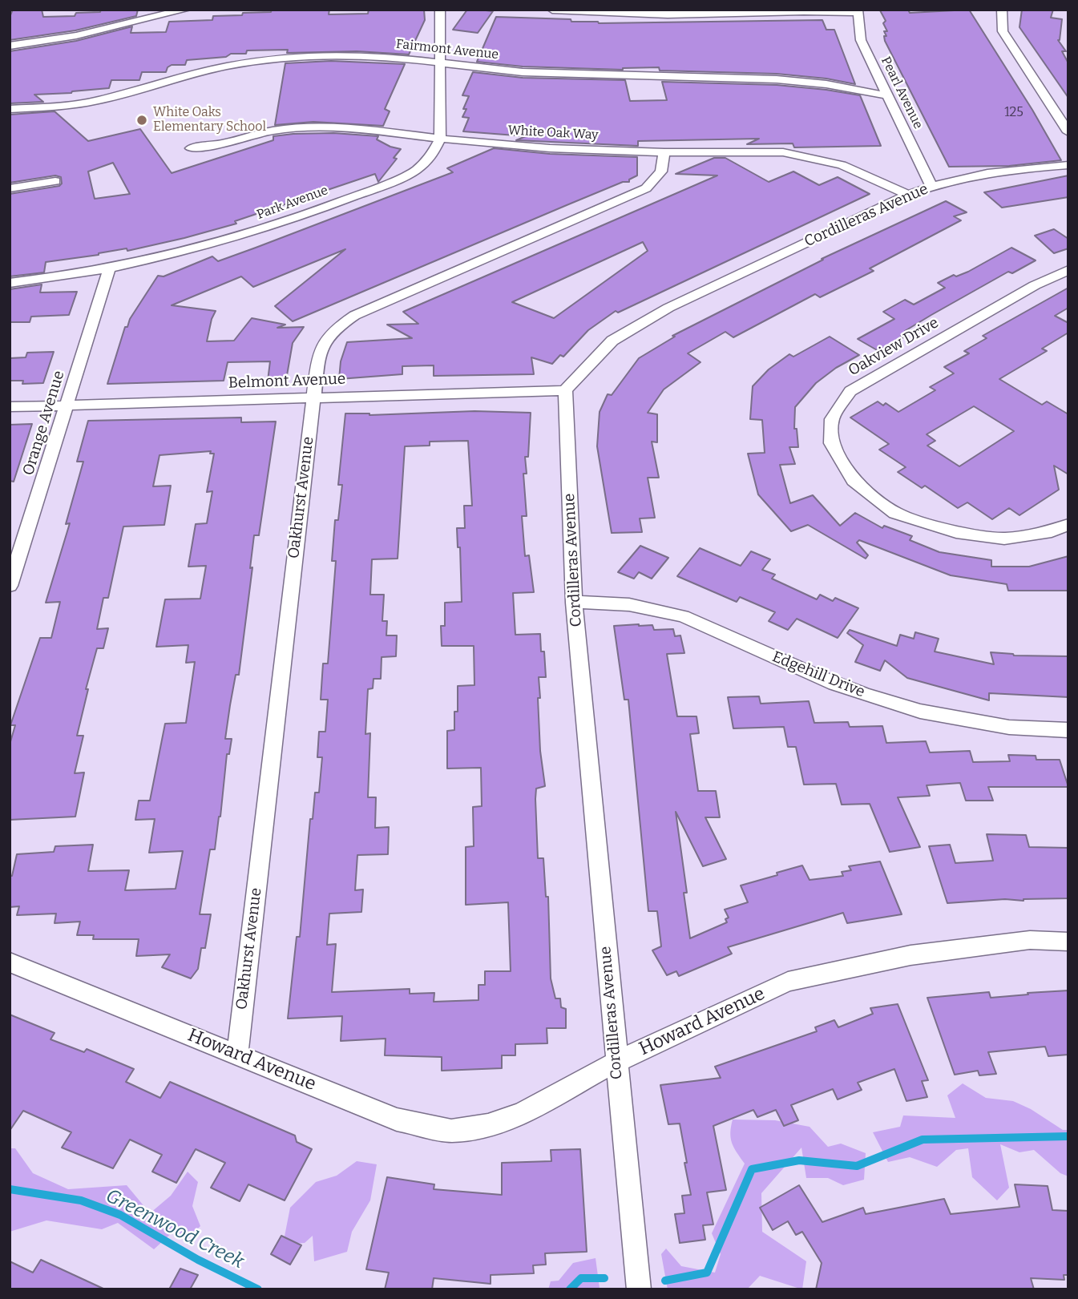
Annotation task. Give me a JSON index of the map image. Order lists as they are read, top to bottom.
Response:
{
  "streets": {
    "street": [
      "Fairmont Avenue",
      "Pearl Avenue",
      "White Oak Way",
      "Park Avenue",
      "Cordilleras Avenue",
      "Oakview Drive",
      "Belmont Avenue",
      "Orange Avenue",
      "Oakhurst Avenue",
      "Edgehill Drive",
      "Howard Avenue"
    ]
  },
  "crossings": [
    ["Fairmont Avenue", "Pearl Avenue"],
    ["Pearl Avenue", "Cordilleras Avenue"],
    ["White Oak Way", "Park Avenue"],
    ["White Oak Way", "Cordilleras Avenue"],
    ["White Oak Way", "Oakhurst Avenue"],
    ["Park Avenue", "Orange Avenue"],
    ["Cordilleras Avenue", "Belmont Avenue"],
    ["Cordilleras Avenue", "Edgehill Drive"],
    ["Cordilleras Avenue", "Howard Avenue"],
    ["Belmont Avenue", "Orange Avenue"],
    ["Belmont Avenue", "Oakhurst Avenue"],
    ["Oakhurst Avenue", "Howard Avenue"]
  ],
  "water": ["Greenwood Creek"],
  "places": ["White Oaks Elementary School"],
  "house_numbers": ["125"]
}
